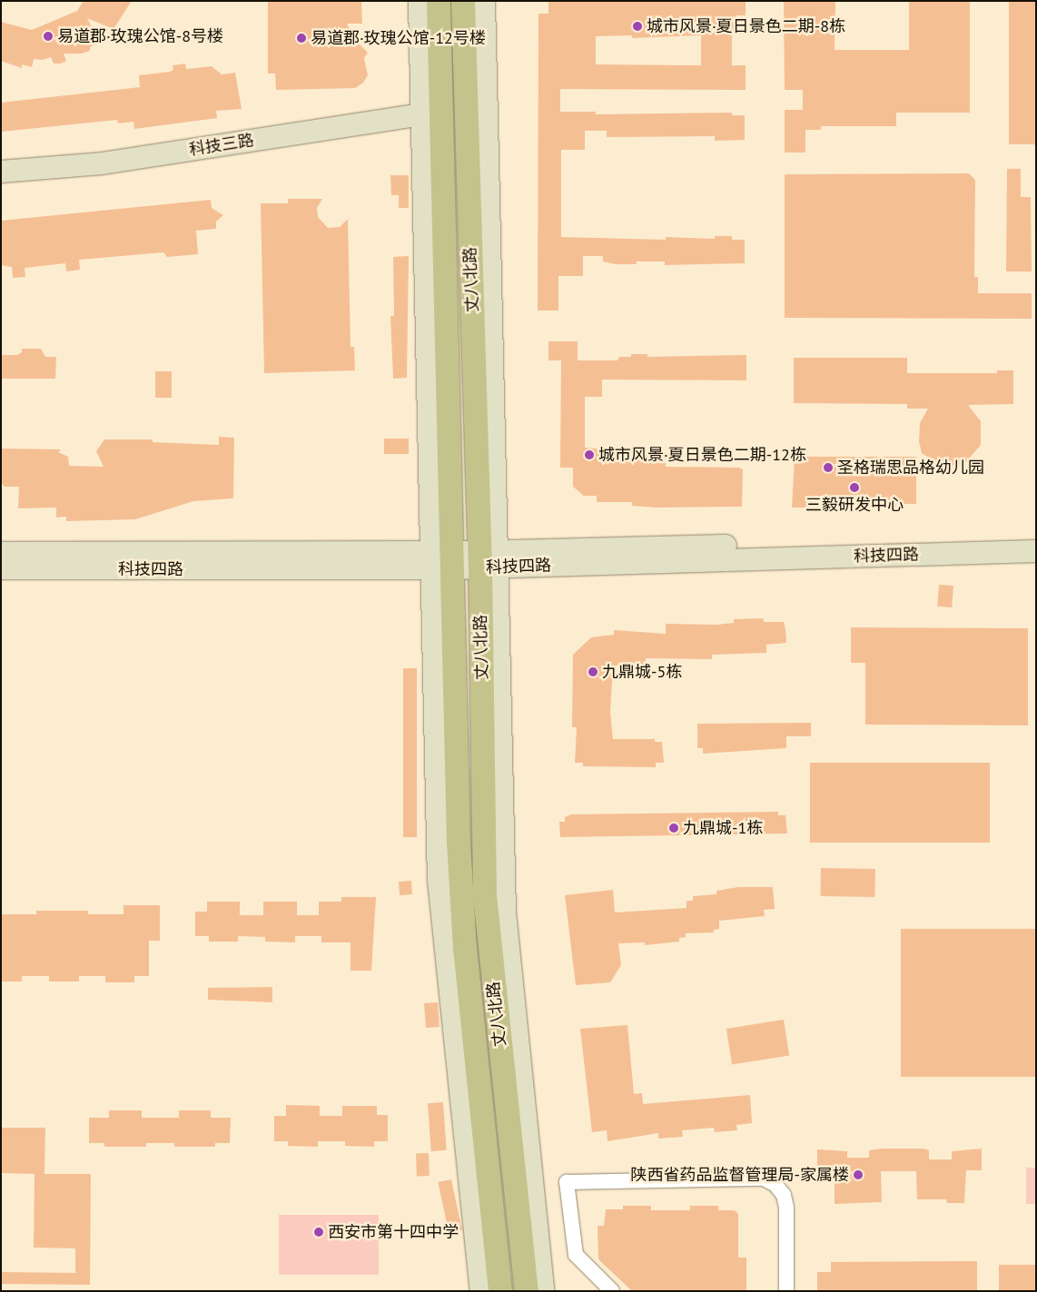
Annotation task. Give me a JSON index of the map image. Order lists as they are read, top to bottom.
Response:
{
  "streets": {
    "main road": ["丈八北路"],
    "street": ["科技三路", "科技四路"]
  },
  "crossings": [
    ["科技三路", "丈八北路"],
    ["丈八北路", "科技四路"]
  ],
  "places": [
    "城市风景·夏日景色二期-8栋",
    "易道郡·玫瑰公馆-8号楼",
    "易道郡·玫瑰公馆-12号楼",
    "城市风景·夏日景色二期-12栋",
    "圣格瑞思品格幼儿园",
    "三毅研发中心",
    "九鼎城-5栋",
    "九鼎城-1栋",
    "陕西省药品监督管理局-家属楼",
    "西安市第十四中学"
  ]
}
